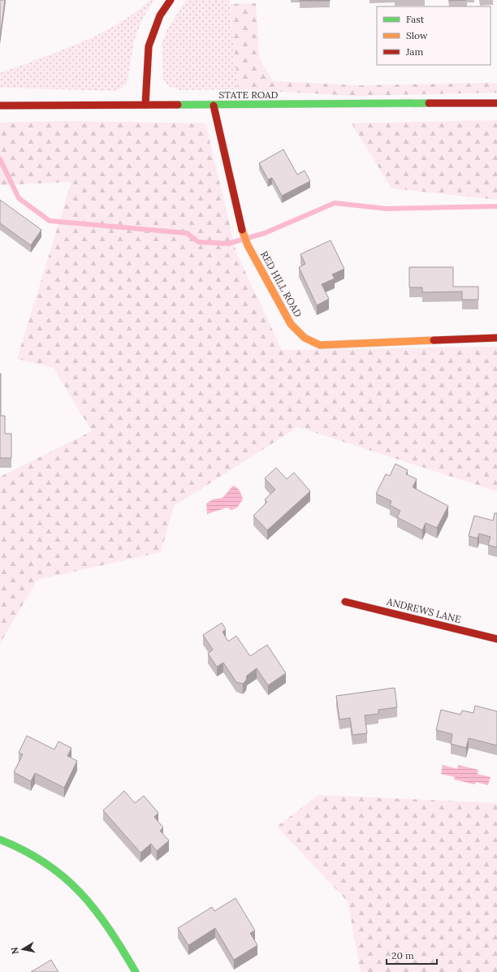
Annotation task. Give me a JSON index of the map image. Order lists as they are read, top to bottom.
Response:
{
  "streets": {
    "main road": ["STATE ROAD", "RED HILL ROAD", "ANDREWS LANE"]
  },
  "crossings": [
    ["STATE ROAD", "RED HILL ROAD"]
  ],
  "legend": ["Fast", "Slow", "Jam"],
  "scale_bar": "20 m",
  "north": "left"
}
